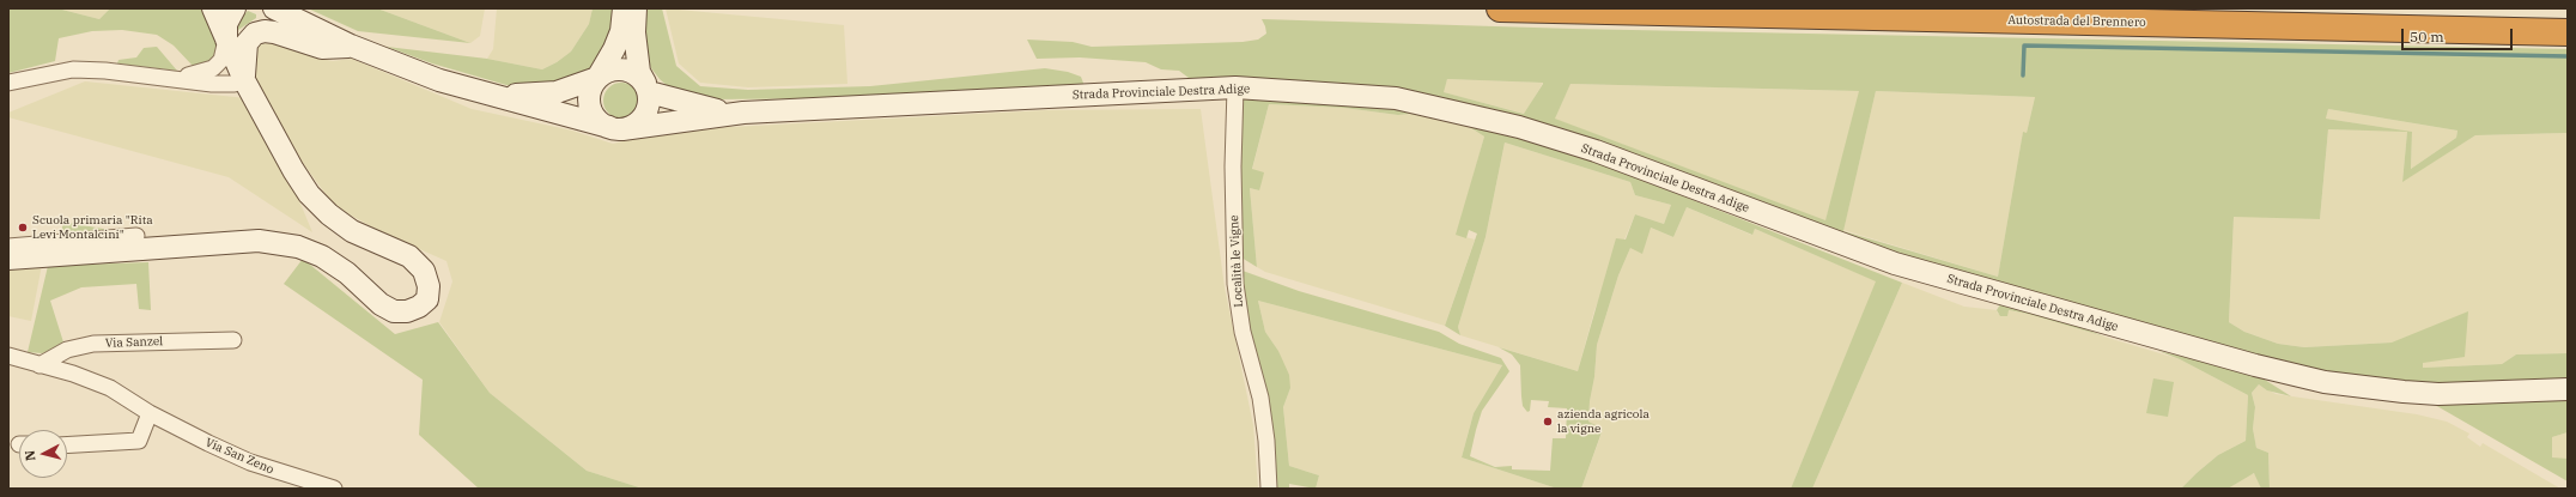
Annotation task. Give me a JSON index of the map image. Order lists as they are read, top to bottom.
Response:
{
  "streets": {
    "highway": ["Autostrada del Brennero"],
    "main road": ["Strada Provinciale Destra Adige"],
    "street": ["Località le Vigne", "Via Sanzel", "Via San Zeno"]
  },
  "crossings": [
    ["Strada Provinciale Destra Adige", "Località le Vigne"],
    ["Via Sanzel", "Via San Zeno"]
  ],
  "places": ["Scuola primaria \"Rita Levi Montalcini\"", "azienda agricola la vigne"],
  "scale_bar": "50 m",
  "north": "left"
}
